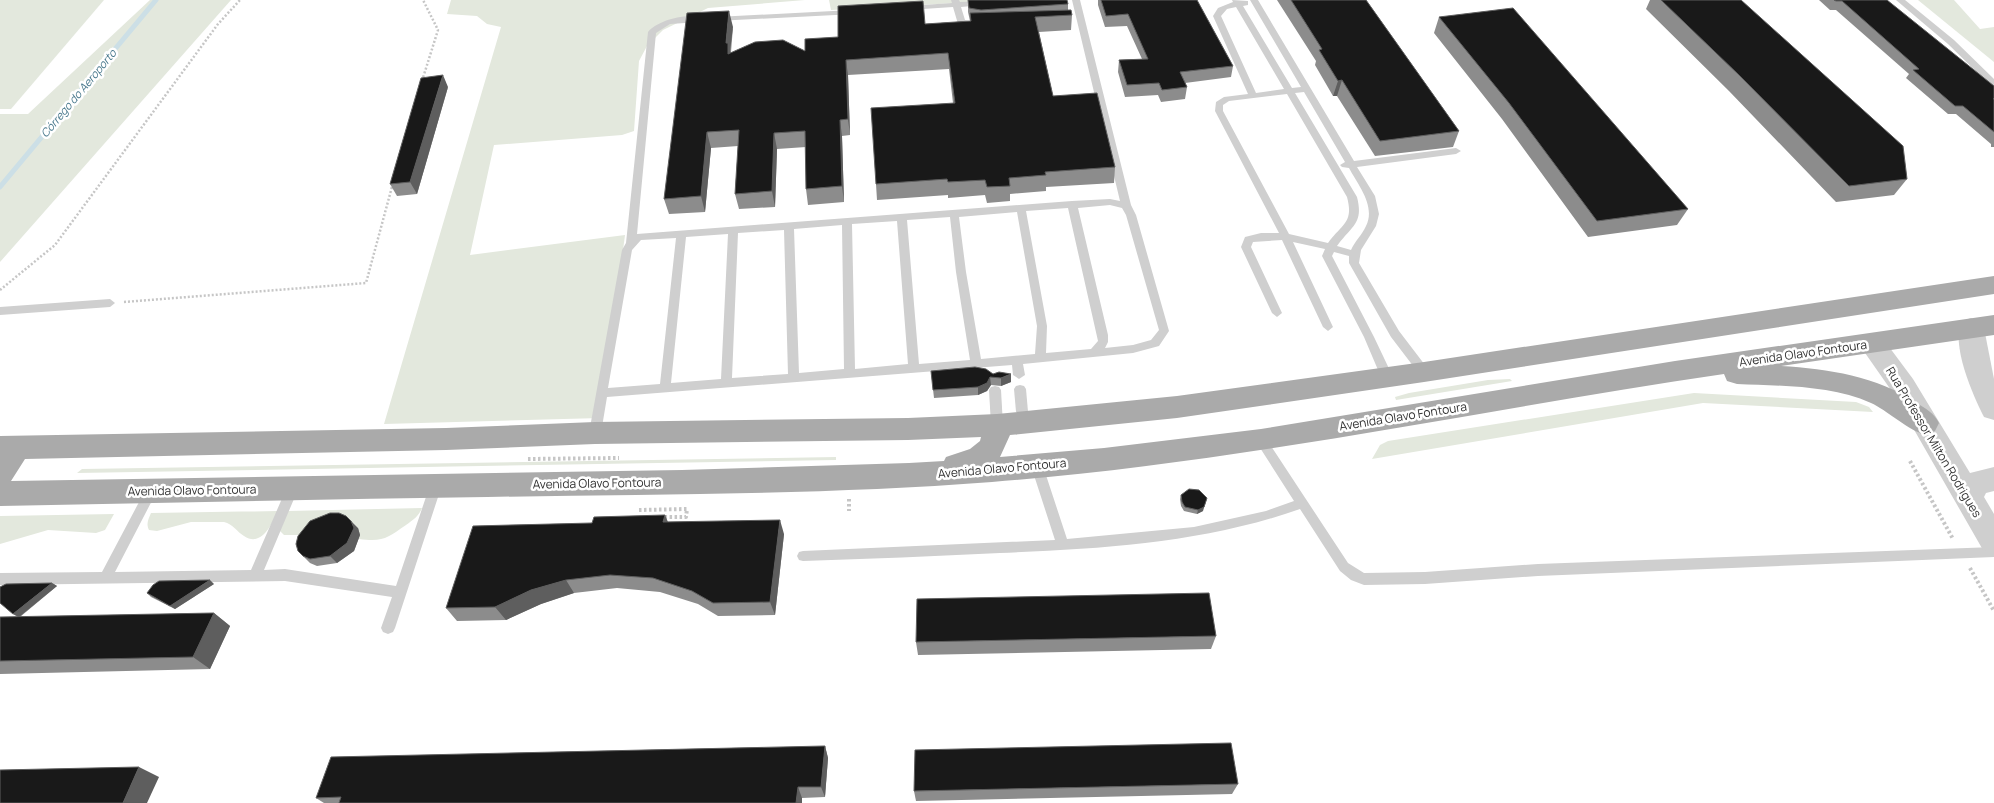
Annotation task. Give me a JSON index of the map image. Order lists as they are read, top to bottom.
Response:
{
  "streets": {
    "main road": ["Avenida Olavo Fontoura"],
    "street": ["Rua Professor Milton Rodrigues"]
  },
  "crossings": [
    ["Avenida Olavo Fontoura", "Rua Professor Milton Rodrigues"]
  ],
  "water": ["Córrego do Aeroporto"]
}
